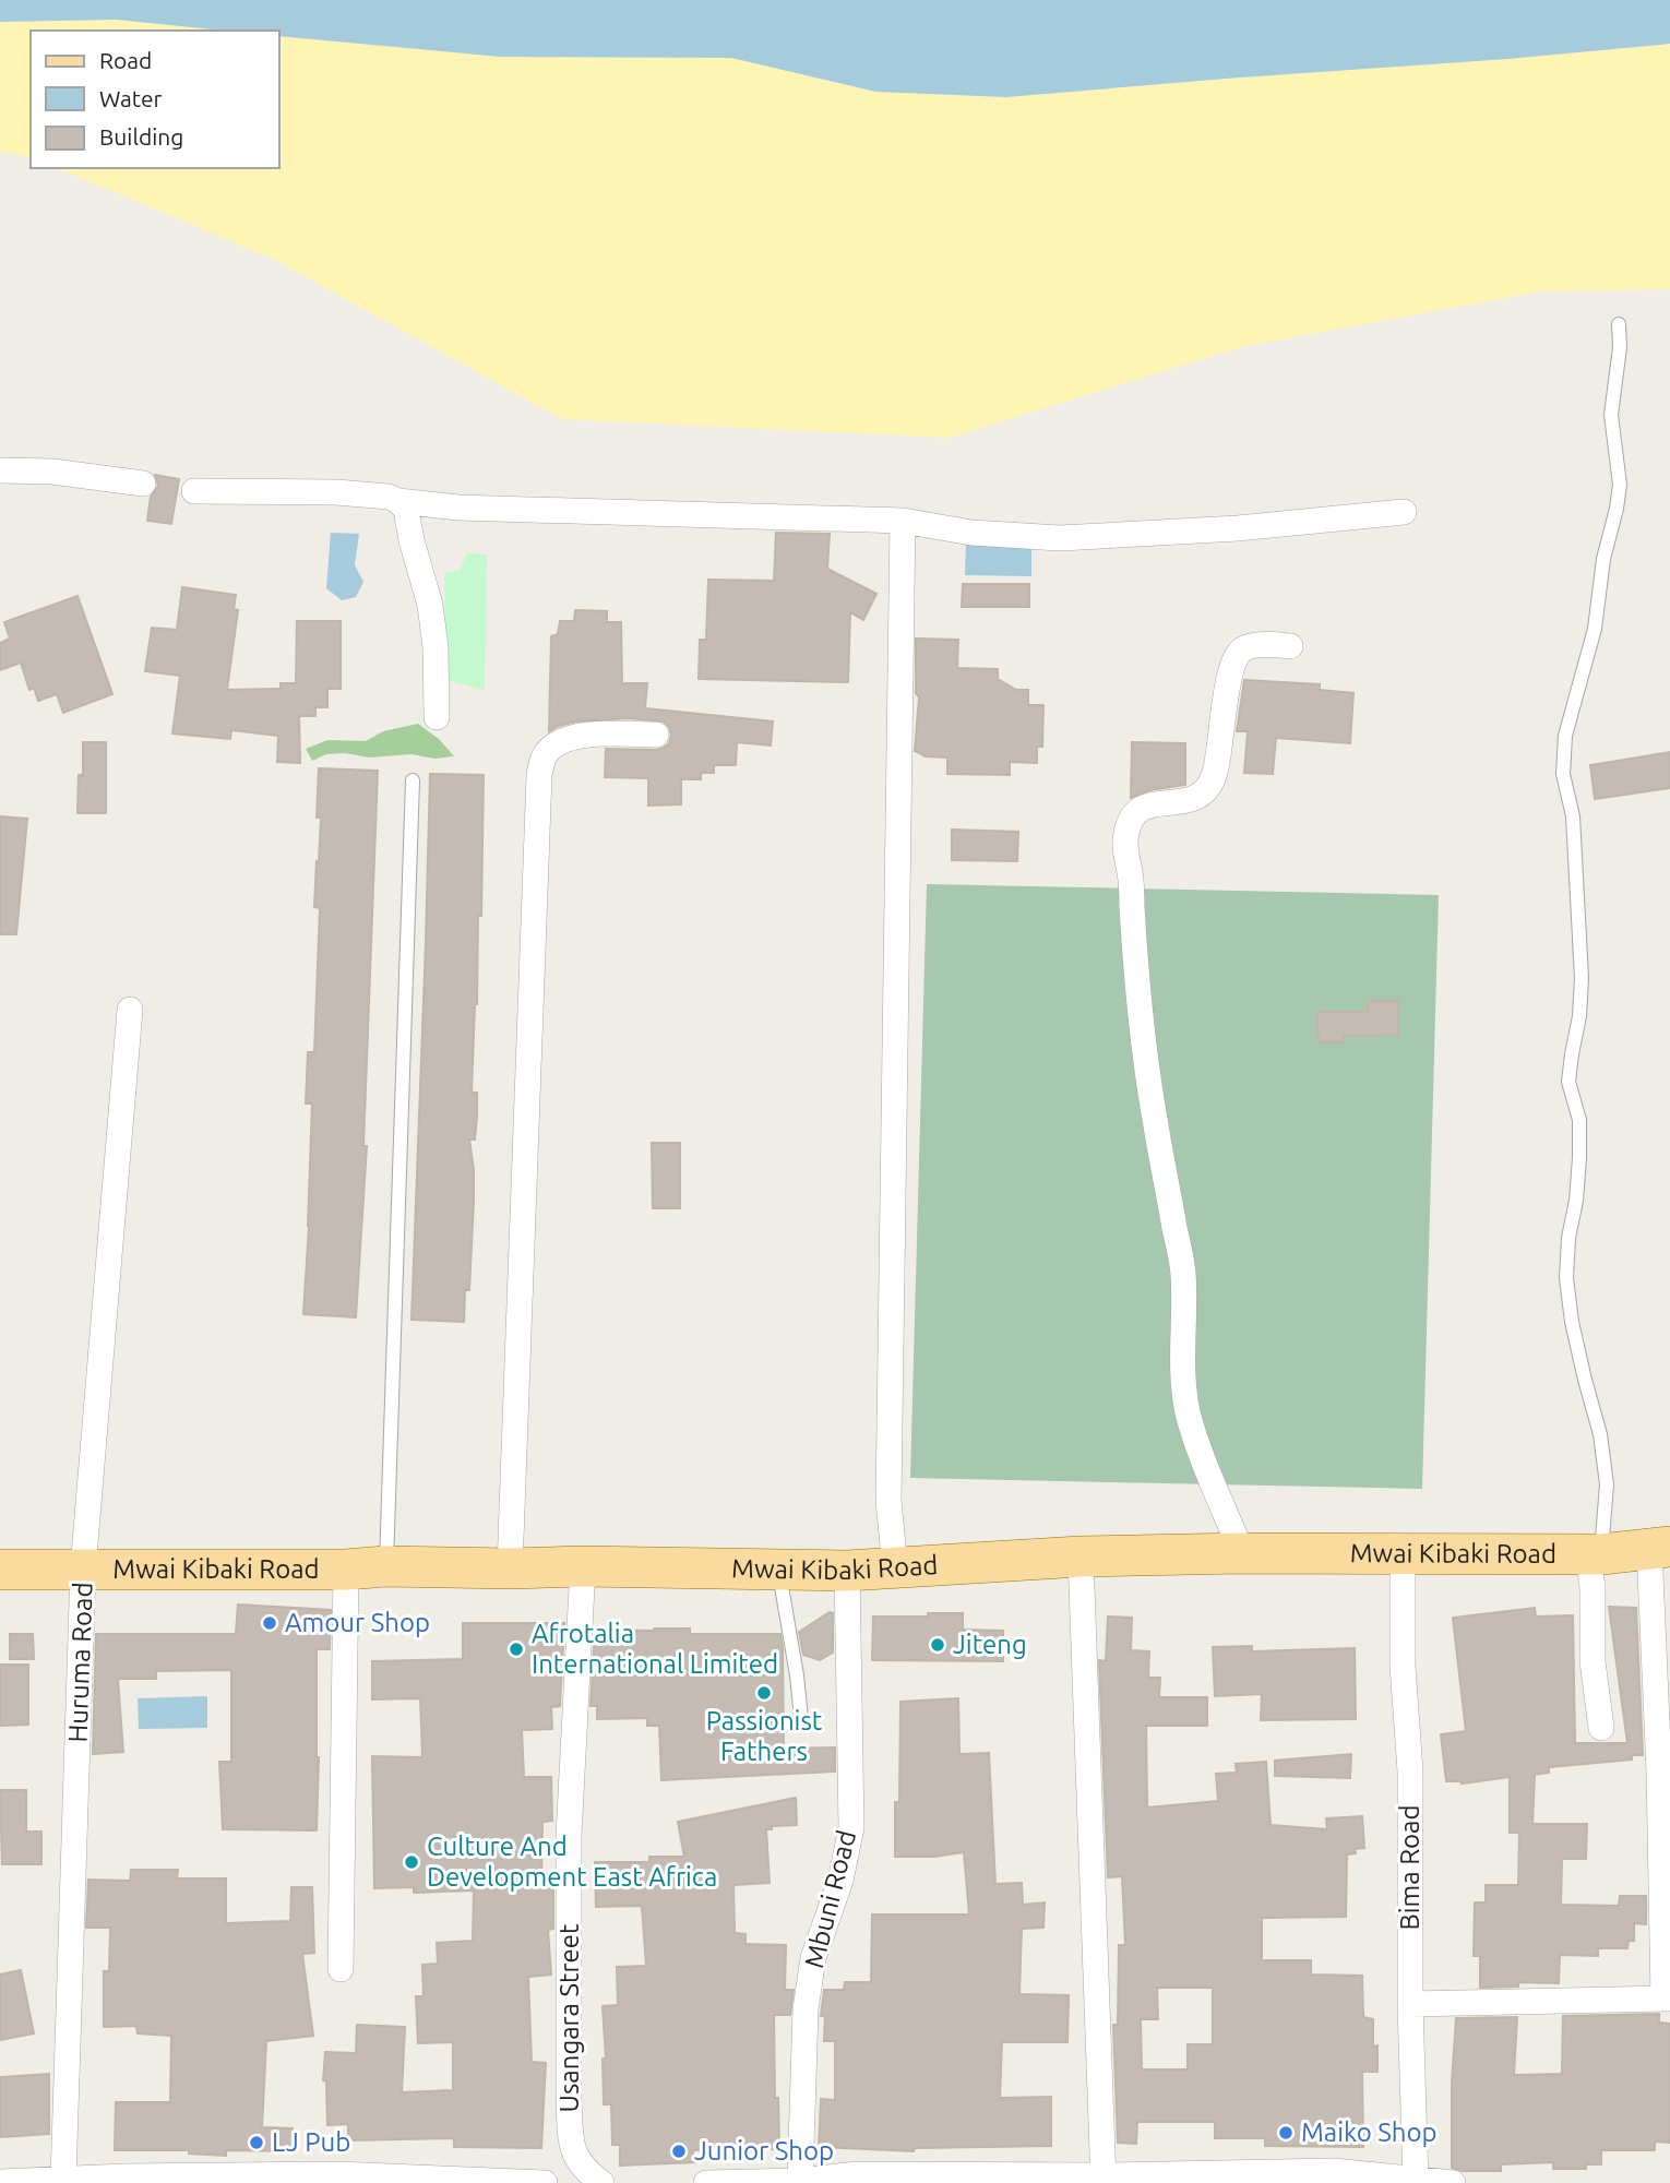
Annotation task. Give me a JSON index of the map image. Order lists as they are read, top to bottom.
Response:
{
  "streets": {
    "main road": ["Mwai Kibaki Road"],
    "street": [
      "Huruma Road",
      "Bima Road",
      "Mbuni Road",
      "Usangara Street"
    ]
  },
  "crossings": [
    ["Mwai Kibaki Road", "Huruma Road"],
    ["Mwai Kibaki Road", "Bima Road"],
    ["Mwai Kibaki Road", "Mbuni Road"],
    ["Mwai Kibaki Road", "Usangara Street"]
  ],
  "places": [
    "Amour Shop",
    "Jiteng",
    "Afrotalia International Limited",
    "Passionist Fathers",
    "Culture And Development East Africa",
    "Maiko Shop",
    "LJ Pub",
    "Junior Shop"
  ],
  "legend": ["Road", "Water", "Building"]
}
